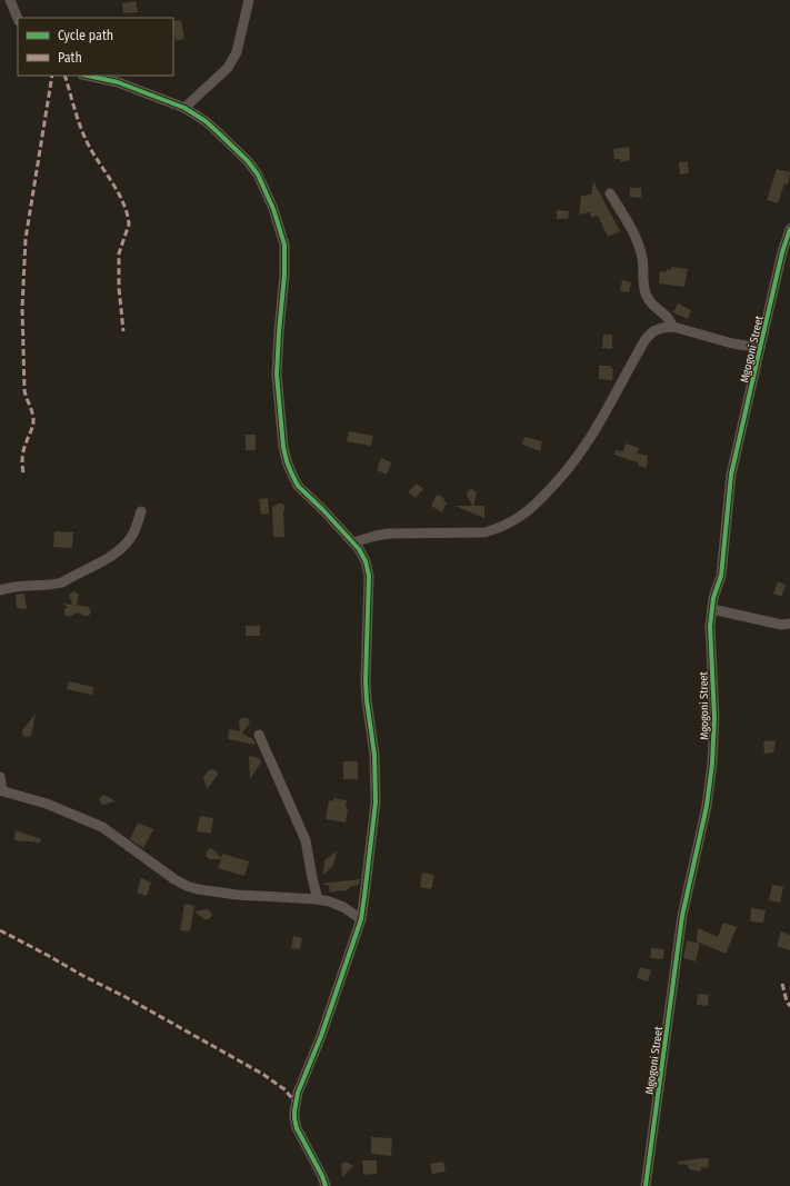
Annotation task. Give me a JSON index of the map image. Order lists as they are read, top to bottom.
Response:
{
  "streets": {
    "street": ["Mgogoni Street"]
  },
  "legend": ["Cycle path", "Path"]
}
